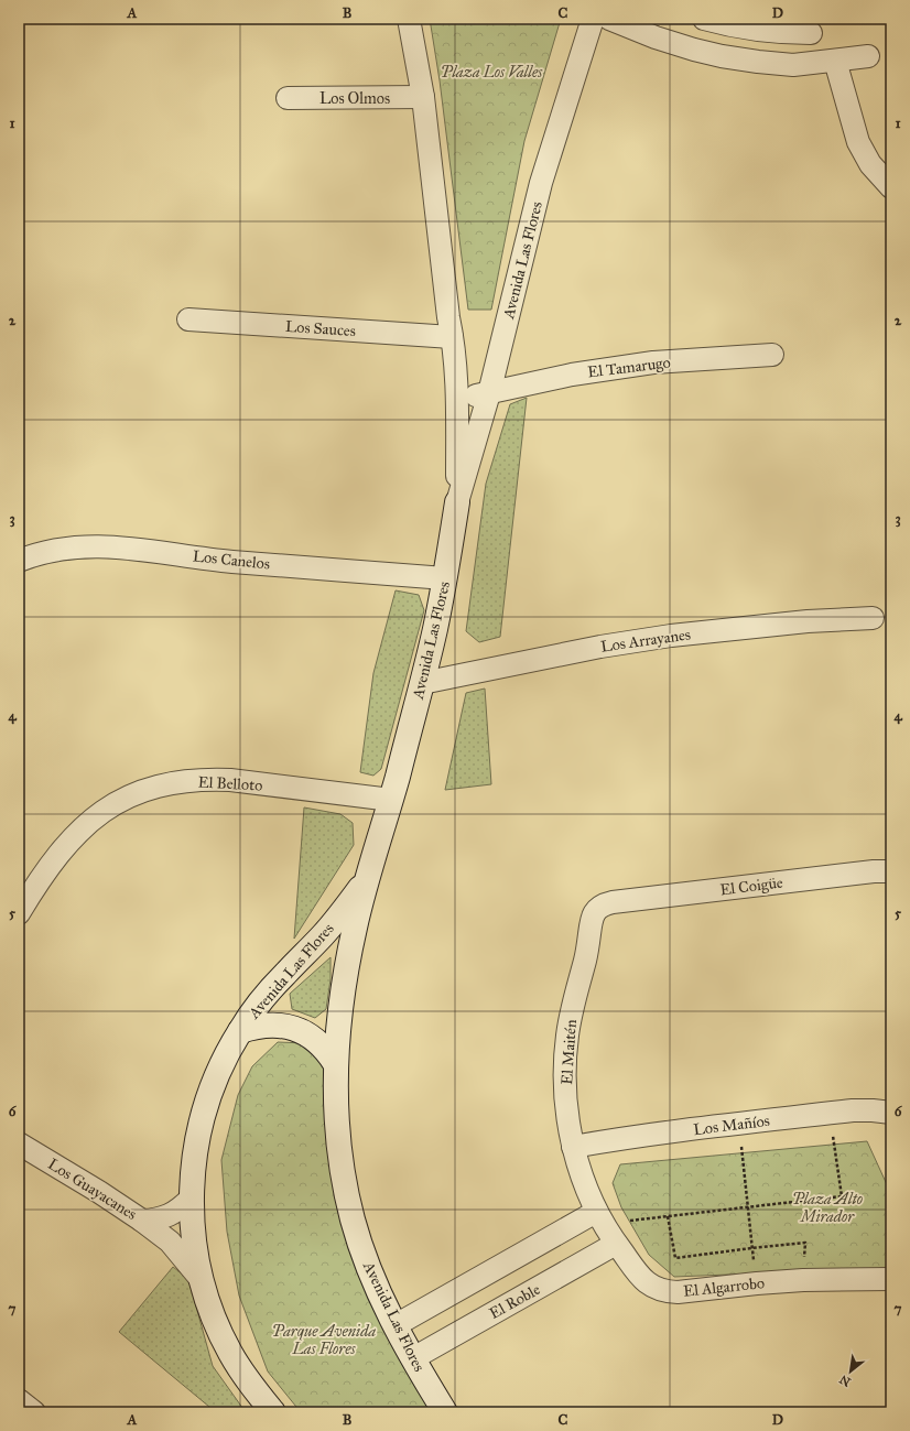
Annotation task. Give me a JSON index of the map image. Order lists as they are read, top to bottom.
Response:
{
  "streets": {
    "street": [
      "Los Olmos",
      "Avenida Las Flores",
      "Los Sauces",
      "El Tamarugo",
      "Los Canelos",
      "Los Arrayanes",
      "El Belloto",
      "El Coigüe",
      "El Maitén",
      "Los Mañíos",
      "Los Guayacanes",
      "El Algarrobo",
      "El Roble"
    ]
  },
  "crossings": [
    ["Los Olmos", "Avenida Las Flores"],
    ["Avenida Las Flores", "Los Sauces"],
    ["Avenida Las Flores", "El Tamarugo"],
    ["Avenida Las Flores", "Los Canelos"],
    ["Avenida Las Flores", "Los Arrayanes"],
    ["Avenida Las Flores", "El Belloto"],
    ["Avenida Las Flores", "Los Guayacanes"],
    ["Avenida Las Flores", "El Roble"],
    ["El Coigüe", "El Maitén"],
    ["El Maitén", "Los Mañíos"],
    ["El Maitén", "El Algarrobo"],
    ["El Algarrobo", "El Roble"]
  ],
  "parks": ["Plaza Los Valles", "Plaza Alto Mirador", "Parque Avenida Las Flores"],
  "north": "bottom left",
  "grid": {
    "columns": [
      "A",
      "B",
      "C",
      "D"
    ],
    "rows": [
      "1",
      "2",
      "3",
      "4",
      "5",
      "6",
      "7"
    ]
  }
}
